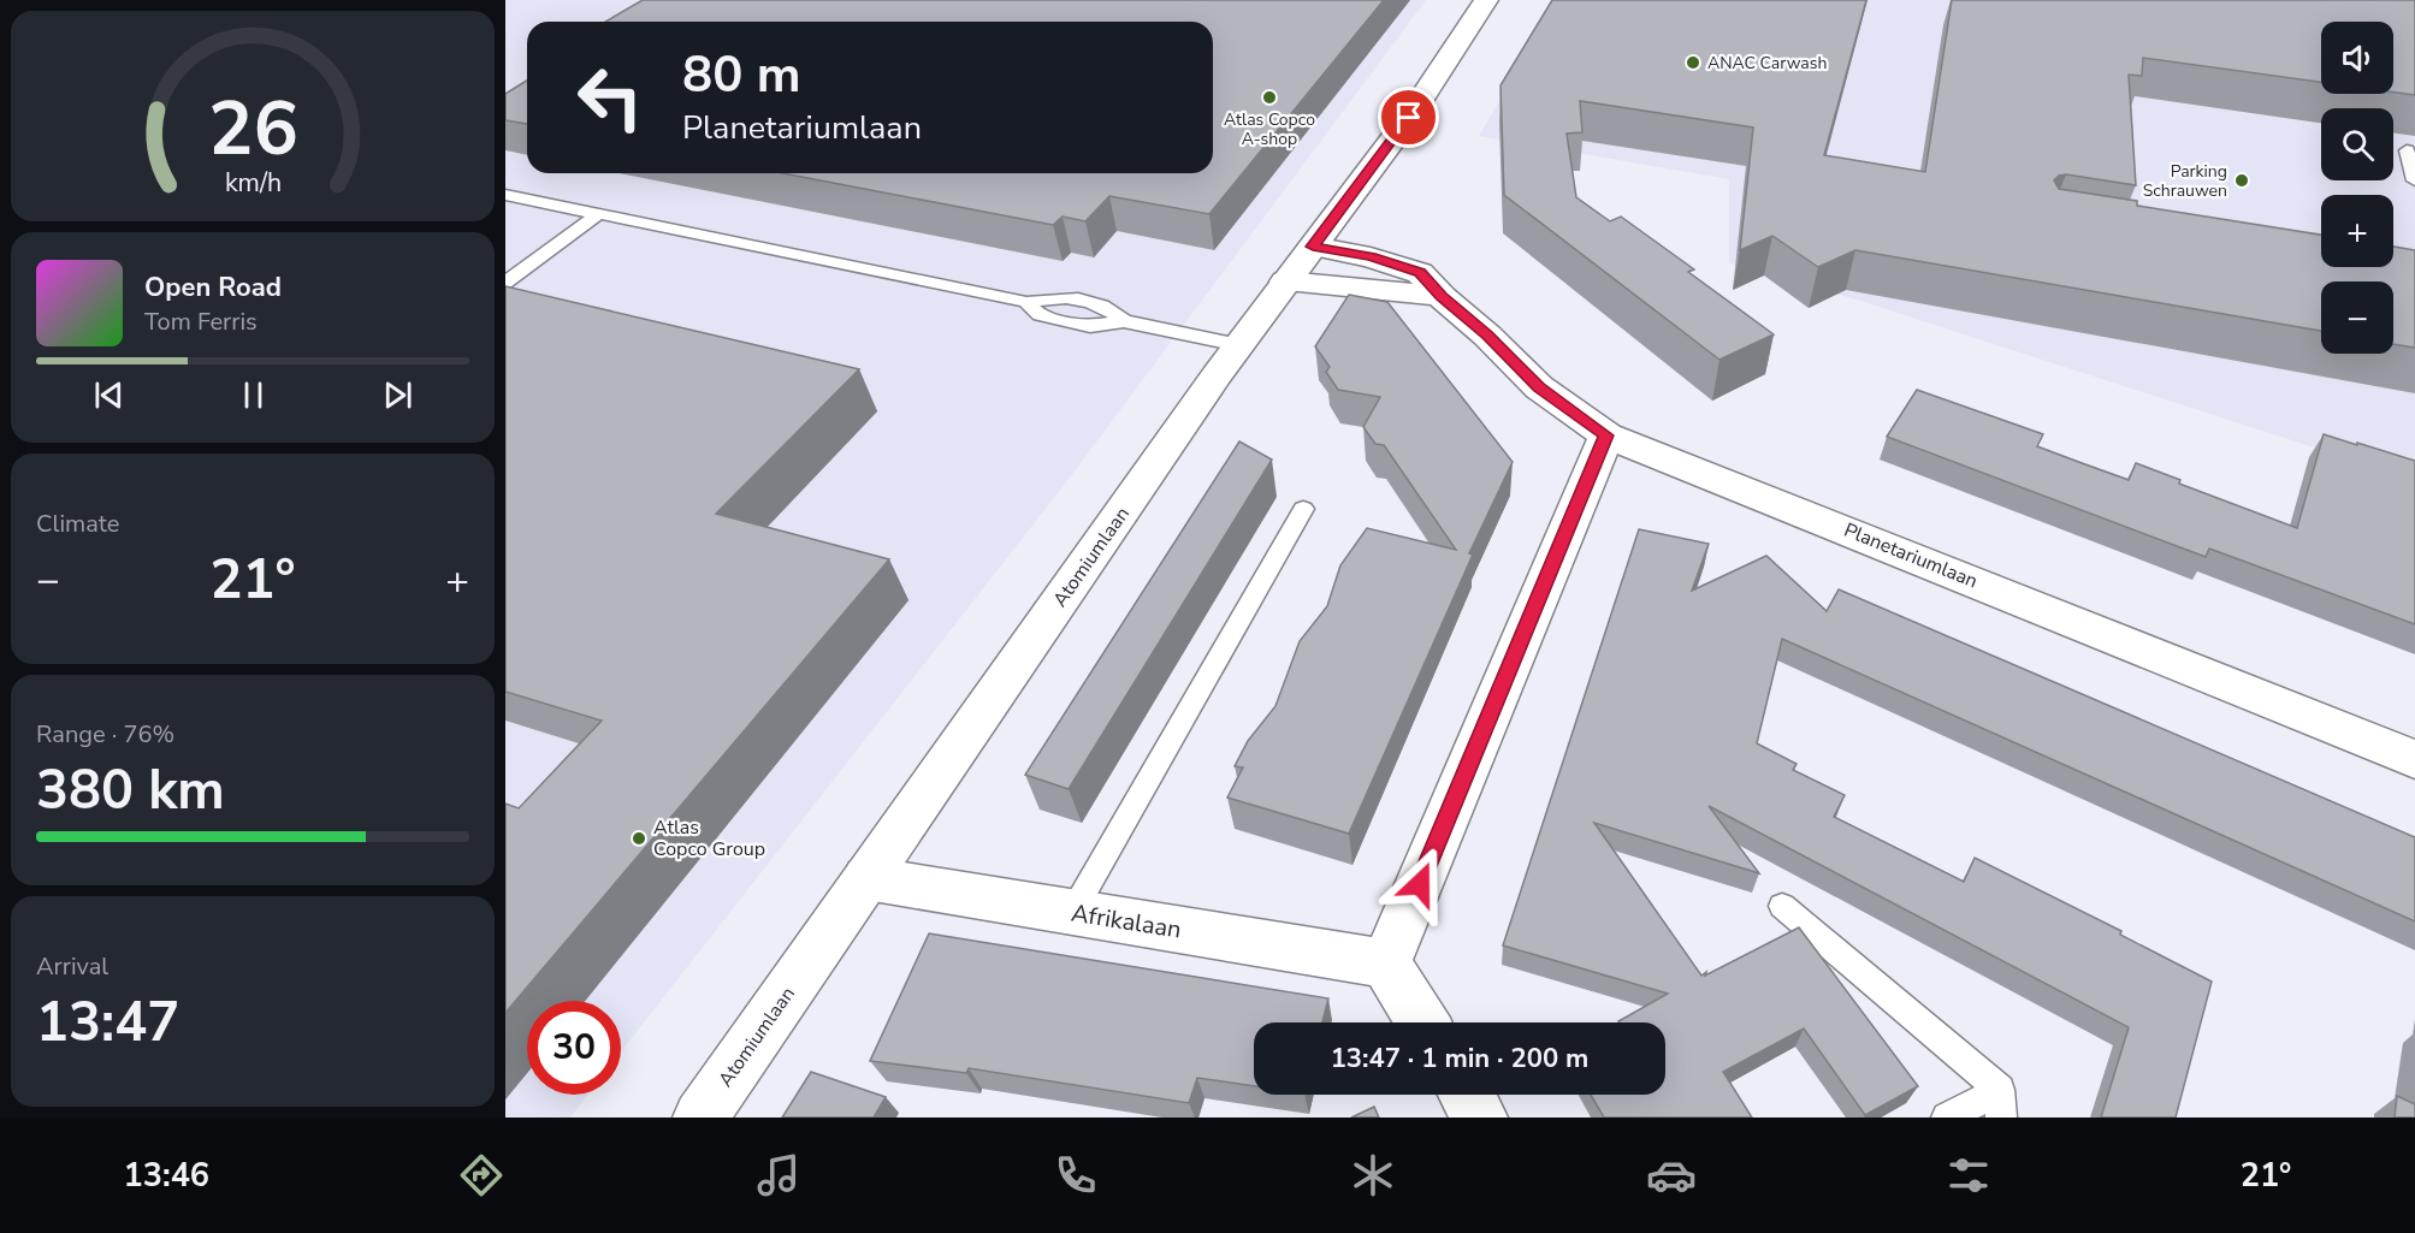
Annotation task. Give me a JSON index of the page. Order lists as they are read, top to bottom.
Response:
{
  "streets": {
    "street": ["Planetariumlaan", "Atomiumlaan", "Afrikalaan"]
  },
  "crossings": [
    ["Planetariumlaan", "Atomiumlaan"],
    ["Atomiumlaan", "Afrikalaan"]
  ],
  "places": [
    "ANAC Carwash",
    "Atlas Copco A-shop",
    "Parking Schrauwen",
    "Atlas Copco Group"
  ],
  "page": {
    "map_buttons": ["+", "−"],
    "turn": ["80 m", "Planetariumlaan"],
    "song": ["Open Road", "Tom Ferris"],
    "tile": [
      "Climate",
      ["Range · 76%", "380 km"],
      ["Arrival", "13:47"]
    ],
    "heat": ["−", "21°", "+"],
    "limit": "30",
    "trip": "13:47 · 1 min · 200 m",
    "tabs": ["13:46", "21°"],
    "gauge": ["26", "km/h"]
  }
}
